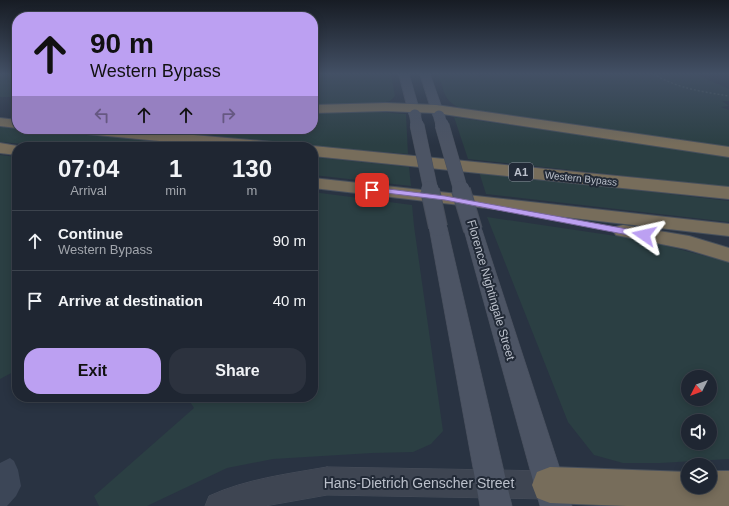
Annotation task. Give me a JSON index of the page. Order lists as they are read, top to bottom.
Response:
{
  "streets": {
    "highway": ["A1", "Western Bypass"],
    "main road": ["Florence Nightingale Street"],
    "street": ["Hans-Dietrich Genscher Street"]
  },
  "crossings": [
    ["Florence Nightingale Street", "Hans-Dietrich Genscher Street"]
  ],
  "north": "bottom left",
  "page": {
    "turn": ["90 m", "Western Bypass"],
    "eta": [
      "07:04",
      "Arrival",
      "1",
      "min",
      "130",
      "m"
    ],
    "list": [
      {
        "name": "Continue",
        "note": "Western Bypass",
        "value": "90 m"
      },
      {
        "name": "Arrive at destination",
        "value": "40 m"
      }
    ],
    "buttons": ["Exit", "Share"]
  }
}
